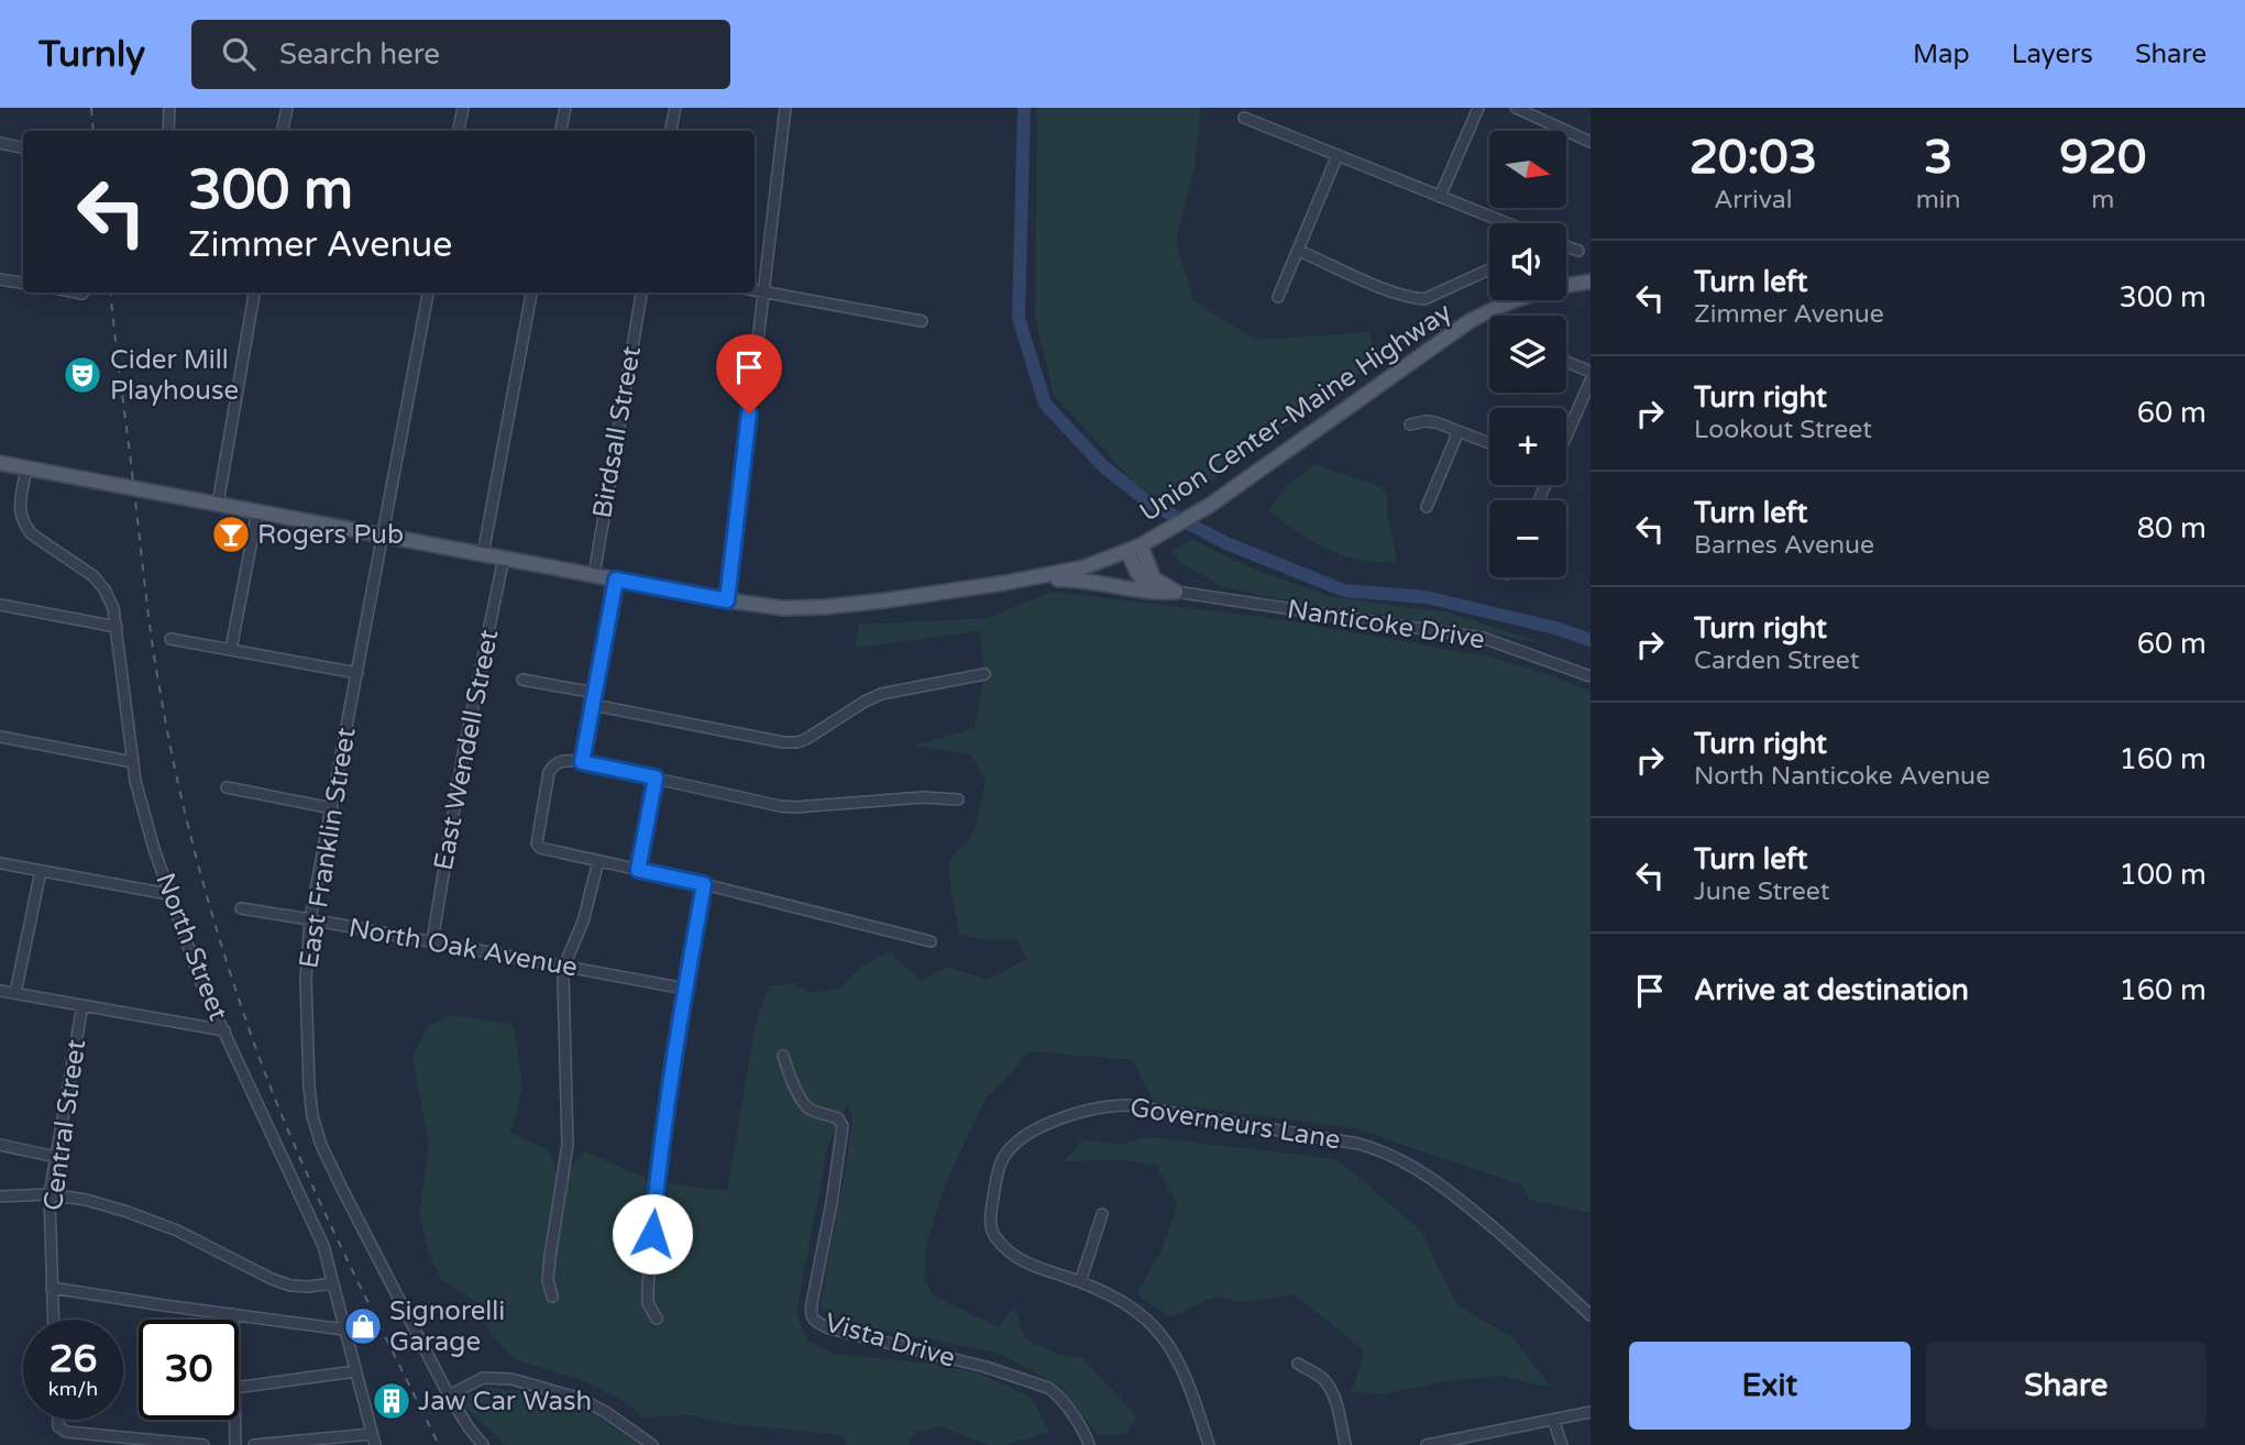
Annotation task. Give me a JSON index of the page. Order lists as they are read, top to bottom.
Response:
{
  "streets": {
    "main road": ["Union Center-Maine Highway"],
    "street": [
      "Birdsall Street",
      "Nanticoke Drive",
      "East Wendell Street",
      "East Franklin Street",
      "North Street",
      "North Oak Avenue",
      "Governeurs Lane",
      "Central Street",
      "Vista Drive"
    ]
  },
  "crossings": [
    ["East Wendell Street", "North Oak Avenue"],
    ["East Franklin Street", "North Oak Avenue"]
  ],
  "places": {
    "theatre": ["Cider Mill Playhouse"],
    "bar": ["Rogers Pub"],
    "shop": ["Signorelli Garage"],
    "building": ["Jaw Car Wash"]
  },
  "north": "right",
  "page": {
    "header": "Turnly",
    "search": "Search here",
    "nav": ["Map", "Layers", "Share"],
    "eta": [
      "20:03",
      "Arrival",
      "3",
      "min",
      "920",
      "m"
    ],
    "map_buttons": ["+", "−"],
    "turn": ["300 m", "Zimmer Avenue"],
    "list": [
      {
        "name": "Turn left",
        "note": "Zimmer Avenue",
        "value": "300 m"
      },
      {
        "name": "Turn right",
        "note": "Lookout Street",
        "value": "60 m"
      },
      {
        "name": "Turn left",
        "note": "Barnes Avenue",
        "value": "80 m"
      },
      {
        "name": "Turn right",
        "note": "Carden Street",
        "value": "60 m"
      },
      {
        "name": "Turn right",
        "note": "North Nanticoke Avenue",
        "value": "160 m"
      },
      {
        "name": "Turn left",
        "note": "June Street",
        "value": "100 m"
      },
      {
        "name": "Arrive at destination",
        "value": "160 m"
      }
    ],
    "speed": "26 km/h",
    "limit": "30",
    "buttons": ["Exit", "Share"]
  }
}
